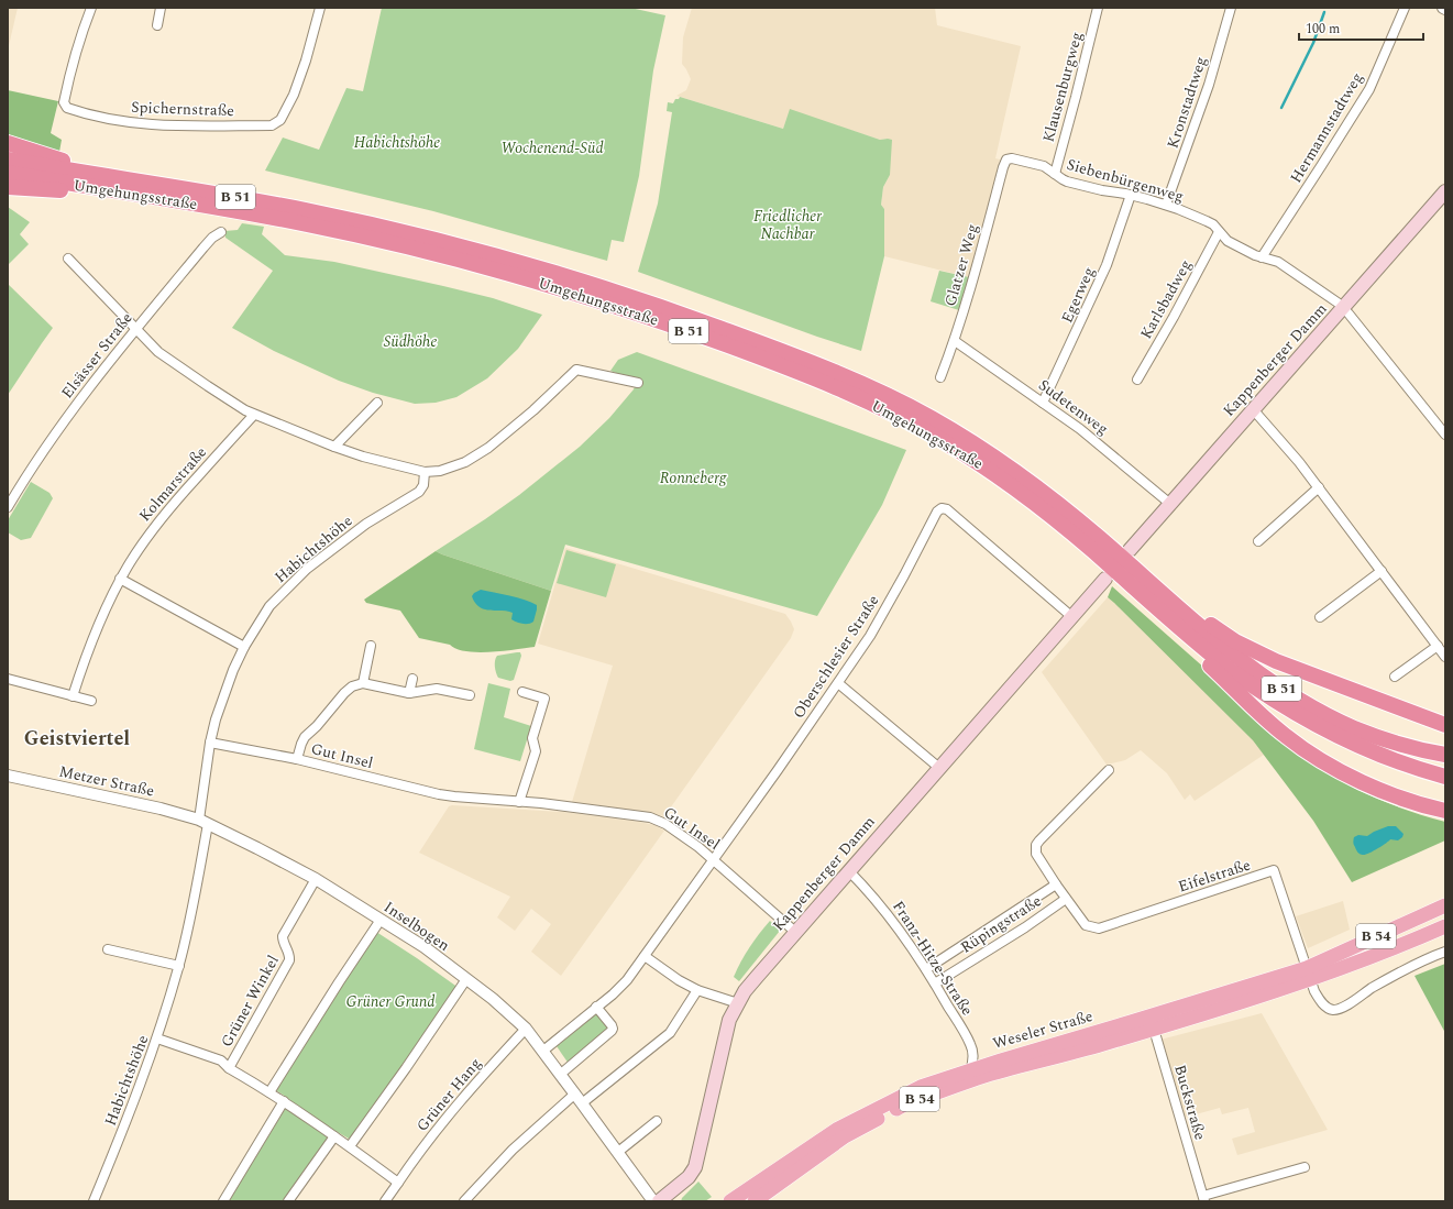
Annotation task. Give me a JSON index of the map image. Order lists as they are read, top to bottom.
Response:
{
  "streets": {
    "highway": ["Umgehungsstraße", "B 51"],
    "main road": ["Kappenberger Damm", "B 54", "Weseler Straße"],
    "street": [
      "Klausenburgweg",
      "Kronstadtweg",
      "Spichernstraße",
      "Hermannstadtweg",
      "Siebenbürgenweg",
      "Glatzer Weg",
      "Egerweg",
      "Karlsbadweg",
      "Elsässer Straße",
      "Sudetenweg",
      "Kolmarstraße",
      "Habichtshöhe",
      "Oberschlesier Straße",
      "Gut Insel",
      "Metzer Straße",
      "Eifelstraße",
      "Rüpingstraße",
      "Inselbogen",
      "Franz-Hitze-Straße",
      "Grüner Winkel",
      "Grüner Hang",
      "Buckstraße"
    ]
  },
  "crossings": [
    ["Klausenburgweg", "Siebenbürgenweg"],
    ["Kronstadtweg", "Siebenbürgenweg"],
    ["Hermannstadtweg", "Siebenbürgenweg"],
    ["Siebenbürgenweg", "Glatzer Weg"],
    ["Siebenbürgenweg", "Egerweg"],
    ["Siebenbürgenweg", "Karlsbadweg"],
    ["Siebenbürgenweg", "Kappenberger Damm"],
    ["Umgehungsstraße", "B 51"],
    ["Glatzer Weg", "Sudetenweg"],
    ["Egerweg", "Sudetenweg"],
    ["Kappenberger Damm", "Sudetenweg"],
    ["Kappenberger Damm", "Oberschlesier Straße"],
    ["Kappenberger Damm", "Gut Insel"],
    ["Kappenberger Damm", "Franz-Hitze-Straße"],
    ["Habichtshöhe", "Gut Insel"],
    ["Habichtshöhe", "Metzer Straße"],
    ["Habichtshöhe", "Inselbogen"],
    ["Habichtshöhe", "Grüner Winkel"],
    ["Oberschlesier Straße", "Gut Insel"],
    ["Oberschlesier Straße", "Inselbogen"],
    ["Metzer Straße", "Inselbogen"],
    ["Eifelstraße", "Rüpingstraße"],
    ["Eifelstraße", "Weseler Straße"],
    ["Rüpingstraße", "Franz-Hitze-Straße"],
    ["Inselbogen", "Grüner Winkel"],
    ["Inselbogen", "Grüner Hang"],
    ["B 54", "Weseler Straße"],
    ["Franz-Hitze-Straße", "Weseler Straße"],
    ["Weseler Straße", "Buckstraße"]
  ],
  "districts": ["Geistviertel"],
  "parks": [
    "Habichtshöhe",
    "Wochenend-Süd",
    "Friedlicher Nachbar",
    "Südhöhe",
    "Ronneberg",
    "Grüner Grund"
  ],
  "scale_bar": "100 m"
}
